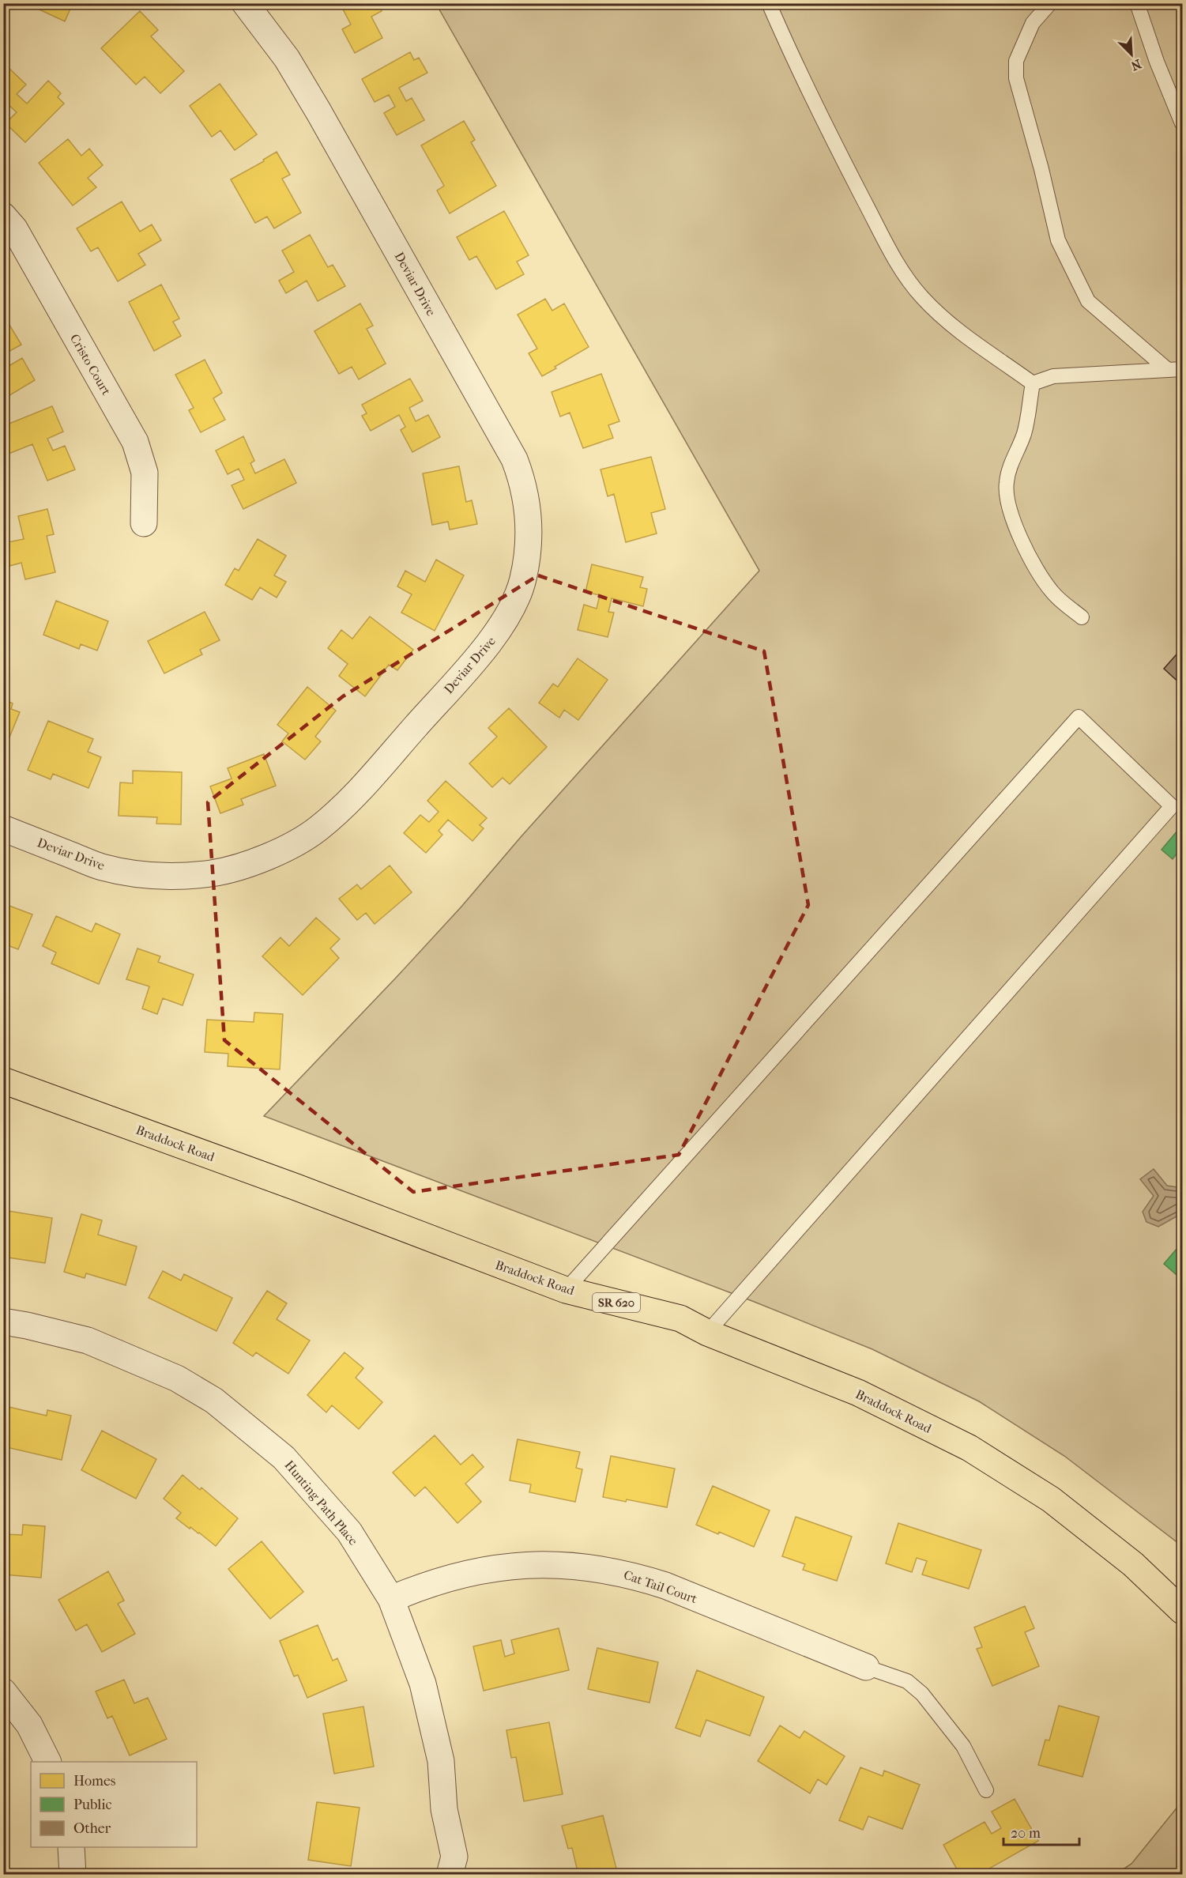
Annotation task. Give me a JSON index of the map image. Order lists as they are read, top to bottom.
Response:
{
  "streets": {
    "main road": ["Braddock Road", "SR 620"],
    "street": [
      "Deviar Drive",
      "Cristo Court",
      "Hunting Path Place",
      "Cat Tail Court"
    ]
  },
  "crossings": [
    ["Hunting Path Place", "Cat Tail Court"]
  ],
  "legend": ["Homes", "Public", "Other"],
  "scale_bar": "20 m",
  "north": "bottom right"
}
